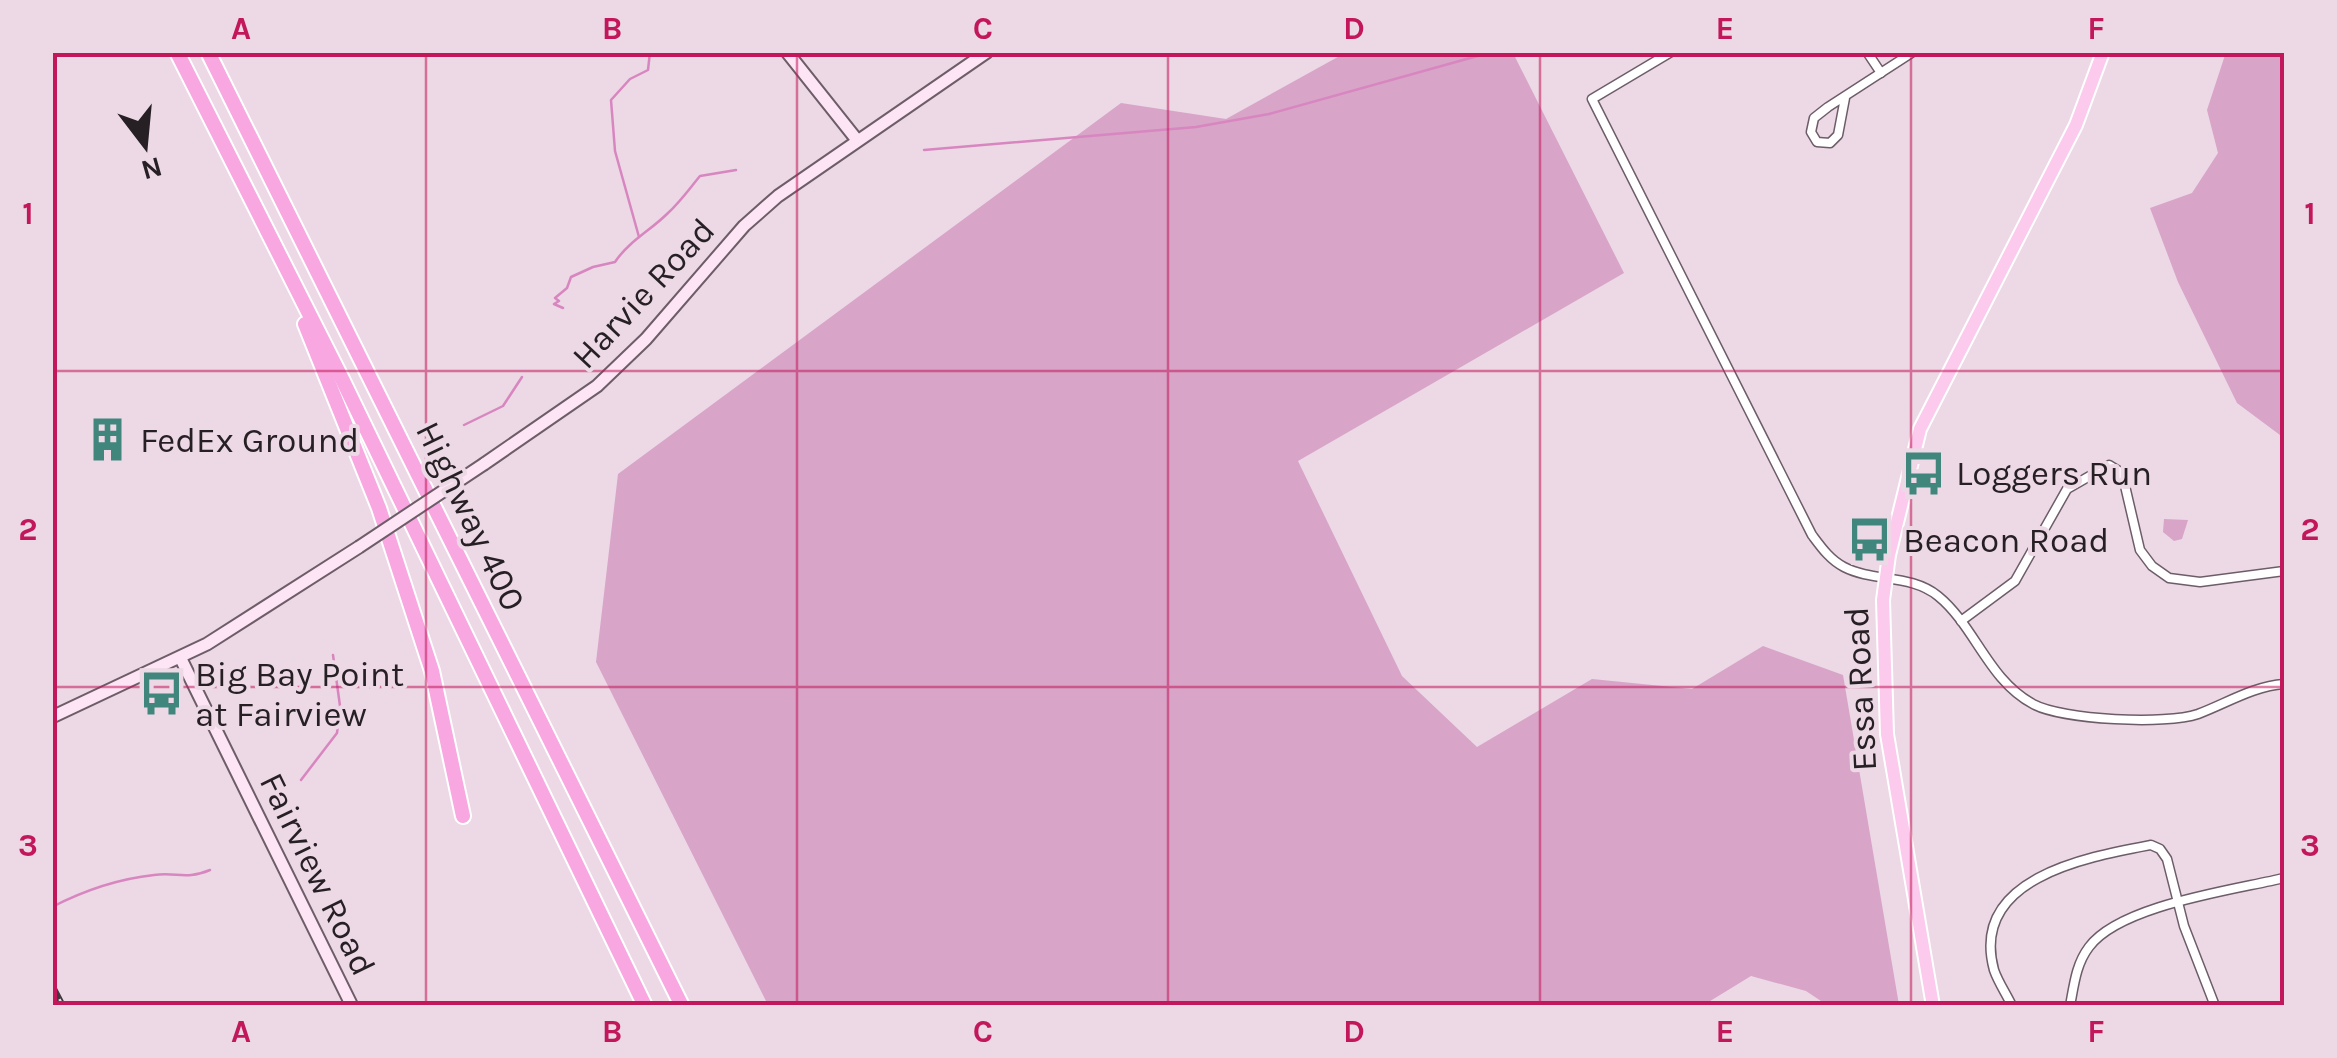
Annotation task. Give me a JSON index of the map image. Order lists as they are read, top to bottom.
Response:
{
  "streets": {
    "highway": ["Highway 400"],
    "main road": ["Essa Road"],
    "street": ["Harvie Road", "Fairview Road"]
  },
  "crossings": [
    ["Harvie Road", "Fairview Road"]
  ],
  "places": {
    "building": ["FedEx Ground"],
    "bus stop": ["Loggers Run", "Beacon Road", "Big Bay Point at Fairview"]
  },
  "north": "bottom",
  "grid": {
    "columns": [
      "A",
      "B",
      "C",
      "D",
      "E",
      "F"
    ],
    "rows": ["1", "2", "3"]
  }
}
